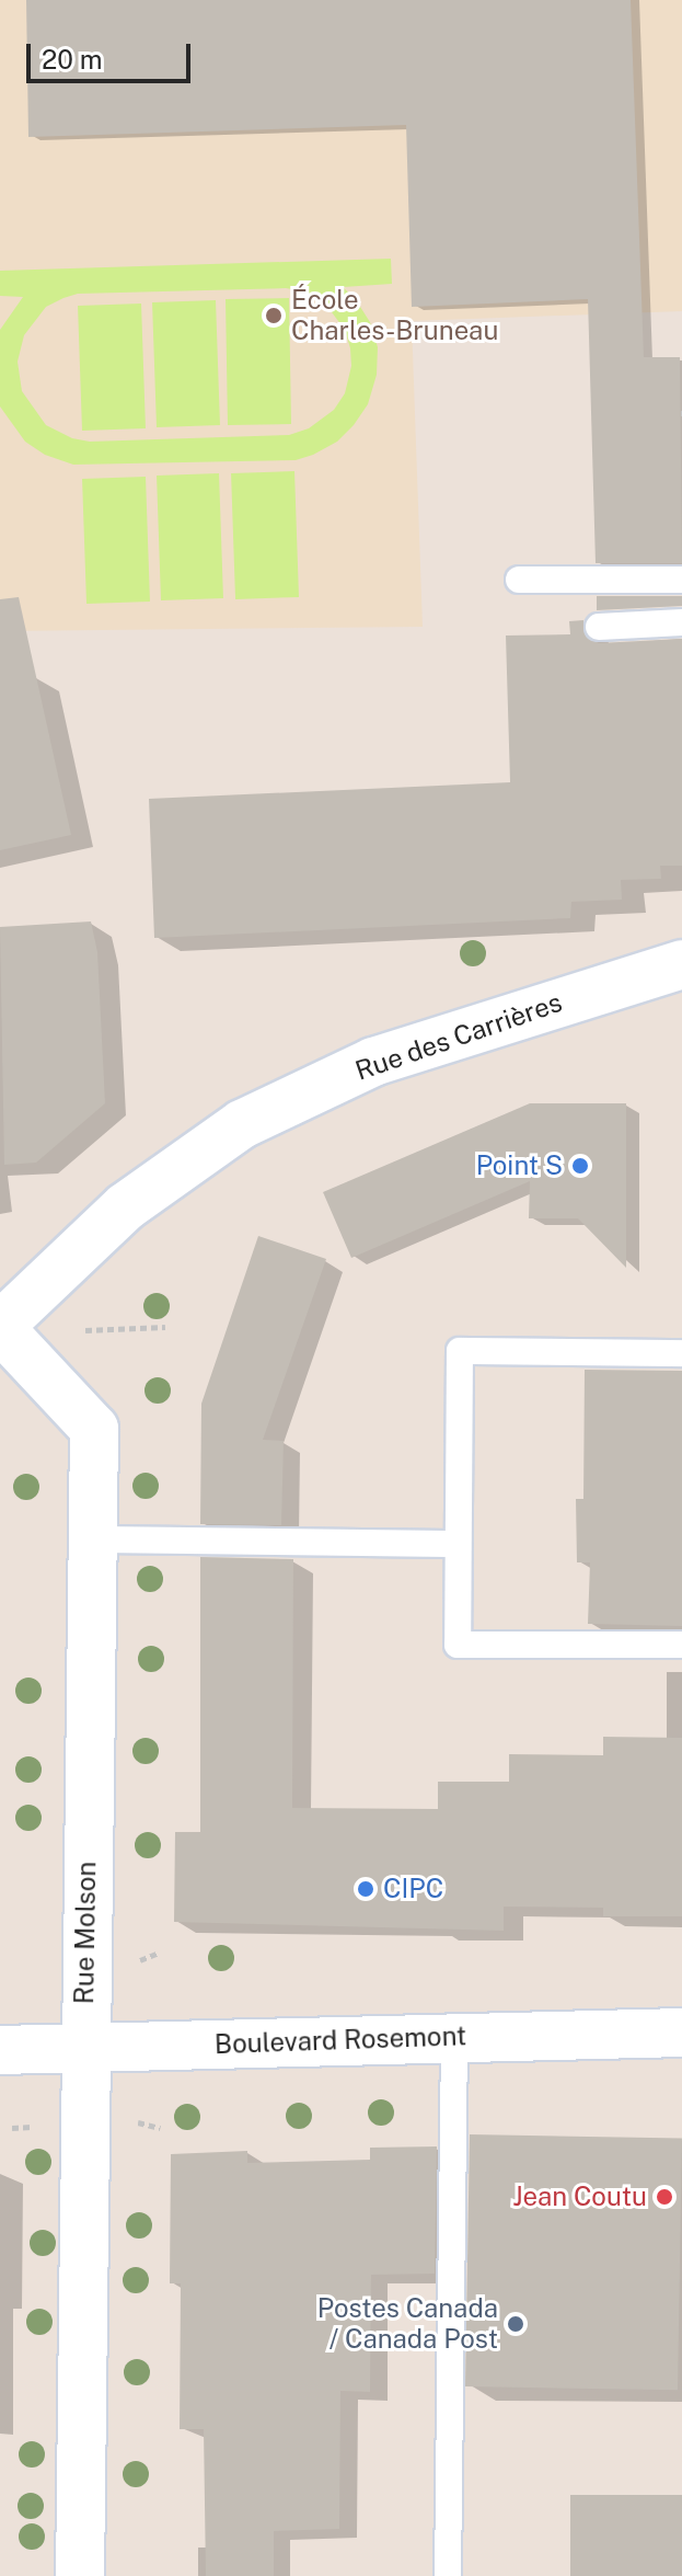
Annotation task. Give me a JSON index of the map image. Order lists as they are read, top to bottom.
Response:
{
  "streets": {
    "street": ["Rue des Carrières", "Rue Molson", "Boulevard Rosemont"]
  },
  "crossings": [
    ["Rue des Carrières", "Rue Molson"],
    ["Rue Molson", "Boulevard Rosemont"]
  ],
  "places": [
    "École Charles-Bruneau",
    "Point S",
    "CIPC",
    "Jean Coutu",
    "Postes Canada / Canada Post"
  ],
  "scale_bar": "20 m"
}
